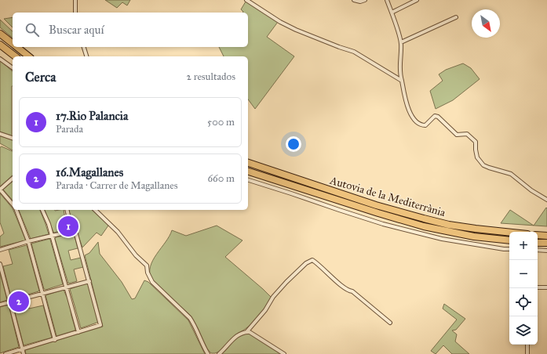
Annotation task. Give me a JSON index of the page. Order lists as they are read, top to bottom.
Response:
{
  "streets": {
    "highway": ["Autovia de la Mediterrània"]
  },
  "north": "bottom right",
  "page": {
    "search": "Buscar aquí",
    "heading": ["Cerca", "2 resultados"],
    "list": [
      {
        "mark": "1",
        "name": "17.Rio Palancia",
        "note": "Parada",
        "value": "500 m"
      },
      {
        "mark": "2",
        "name": "16.Magallanes",
        "note": "Parada · Carrer de Magallanes",
        "value": "660 m"
      }
    ],
    "pins": ["1", "2"],
    "map_buttons": ["+", "−"]
  }
}
